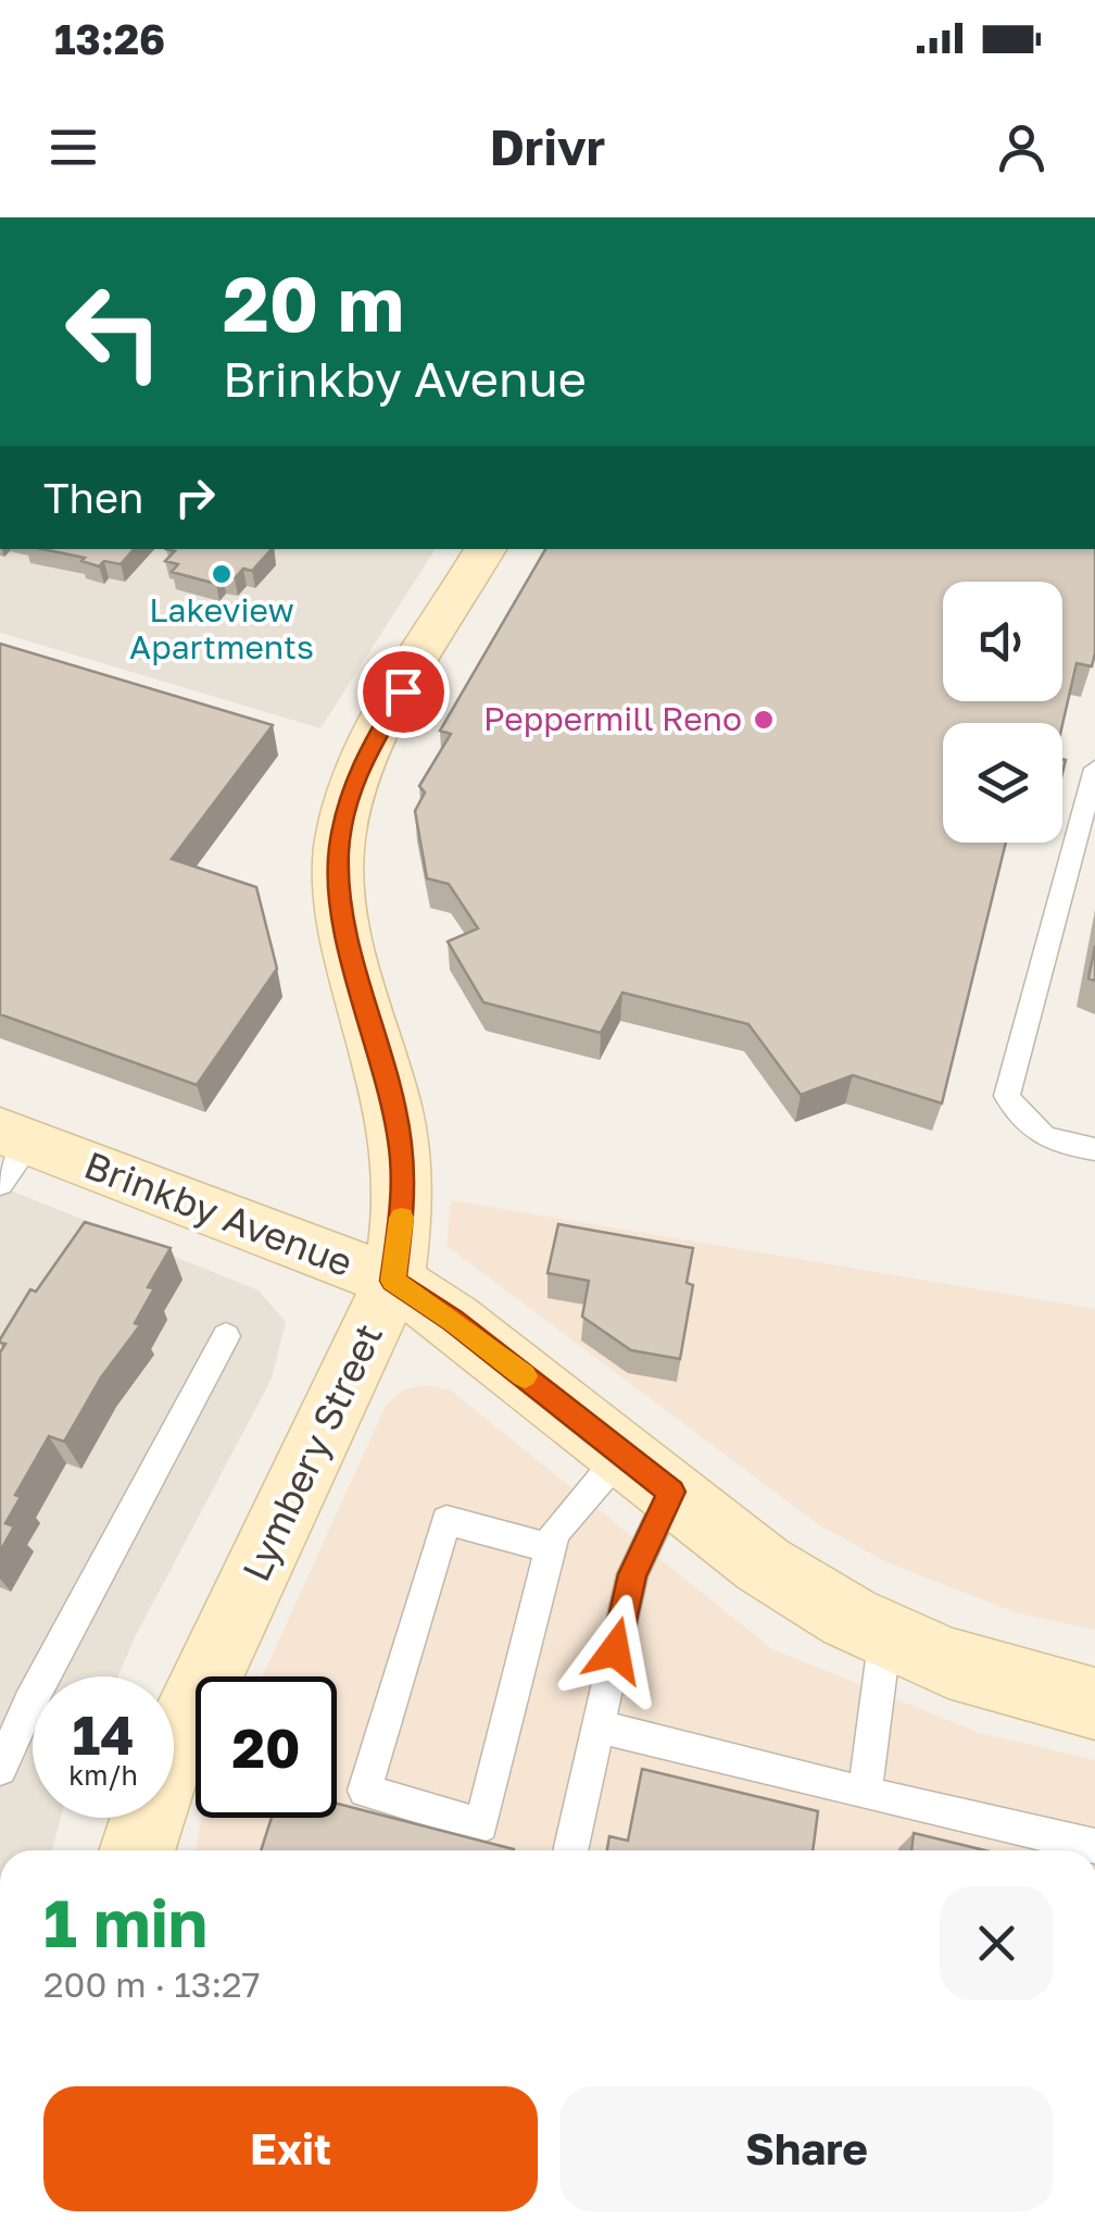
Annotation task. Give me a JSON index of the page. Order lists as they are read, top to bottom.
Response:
{
  "streets": {
    "street": ["Brinkby Avenue", "Lymbery Street"]
  },
  "crossings": [
    ["Brinkby Avenue", "Lymbery Street"]
  ],
  "places": ["Lakeview Apartments", "Peppermill Reno"],
  "page": {
    "status": "13:26",
    "header": "Drivr",
    "turn": ["20 m", "Brinkby Avenue"],
    "then": "Then",
    "speed": "14 km/h",
    "limit": "20",
    "heading": ["1 min", "200 m · 13:27"],
    "buttons": ["Exit", "Share"]
  }
}
